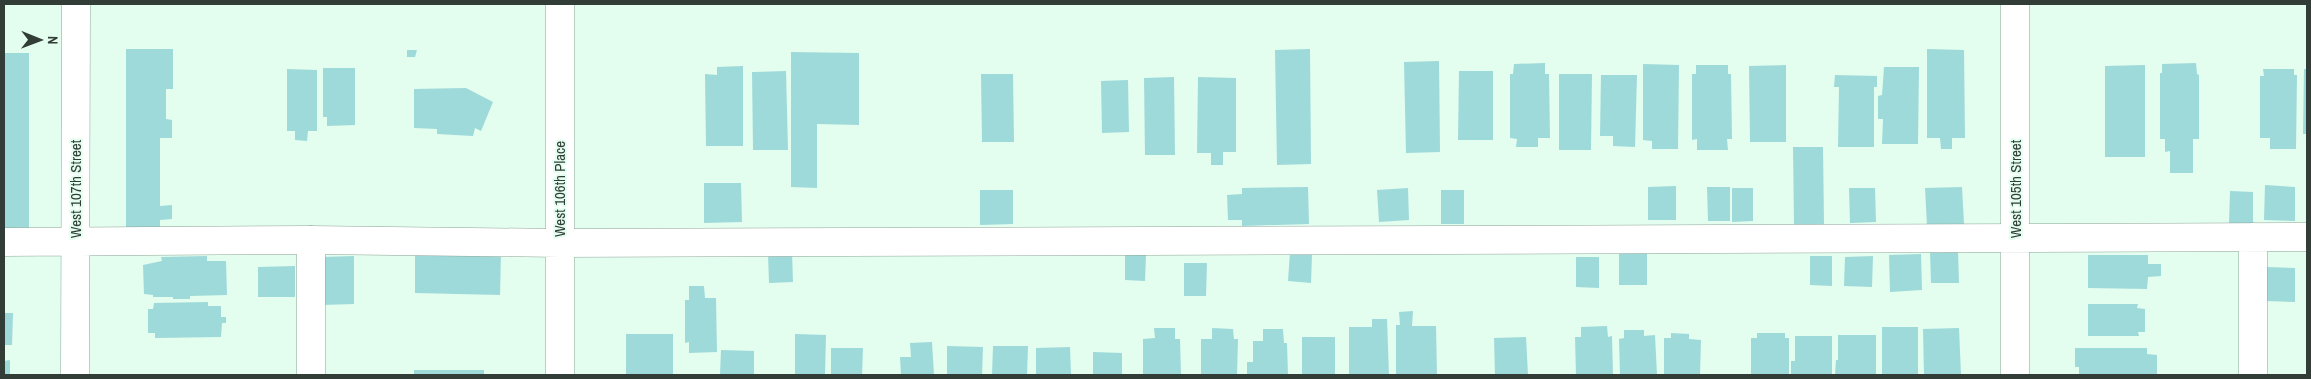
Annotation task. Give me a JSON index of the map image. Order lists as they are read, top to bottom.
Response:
{
  "streets": {
    "street": ["West 107th Street", "West 106th Place", "West 105th Street"]
  },
  "north": "right"
}
